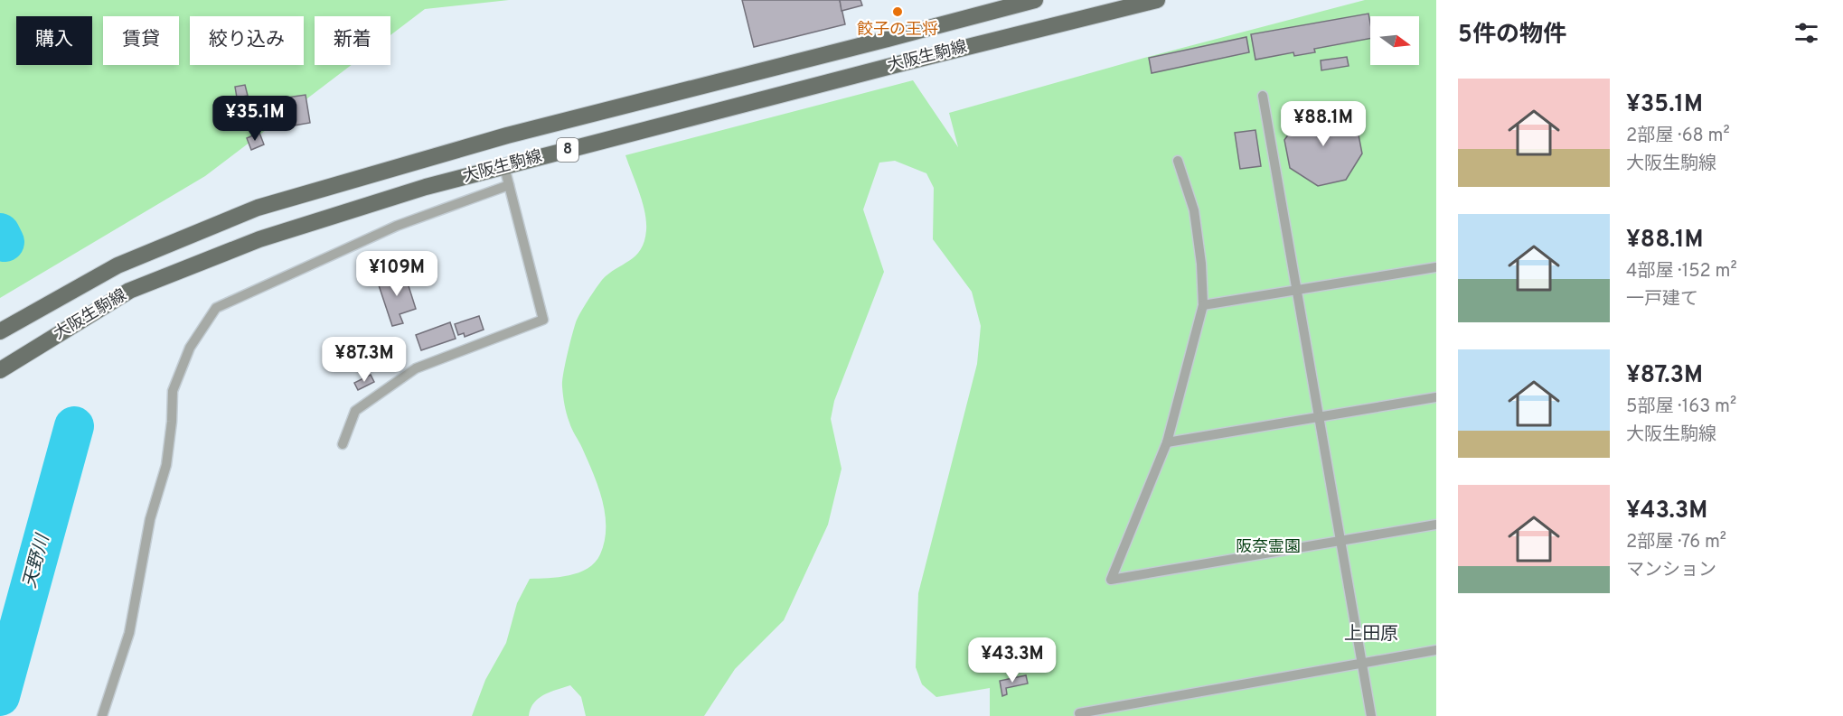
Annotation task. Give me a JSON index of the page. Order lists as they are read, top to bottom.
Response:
{
  "streets": {
    "main road": ["大阪生駒線", "8"]
  },
  "districts": ["上田原"],
  "water": ["天野川"],
  "parks": ["阪奈霊園"],
  "places": ["餃子の王将"],
  "north": "right",
  "page": {
    "heading": "5件の物件",
    "chip": [
      "購入",
      "賃貸",
      "絞り込み",
      "新着"
    ],
    "list": [
      {
        "name": "¥35.1M",
        "note": "2部屋 · 68 m² · 大阪生駒線"
      },
      {
        "name": "¥88.1M",
        "note": "4部屋 · 152 m² · 一戸建て"
      },
      {
        "name": "¥87.3M",
        "note": "5部屋 · 163 m² · 大阪生駒線"
      },
      {
        "name": "¥43.3M",
        "note": "2部屋 · 76 m² · マンション"
      }
    ],
    "price": [
      "¥35.1M",
      "¥88.1M",
      "¥109M",
      "¥87.3M",
      "¥43.3M"
    ]
  }
}
